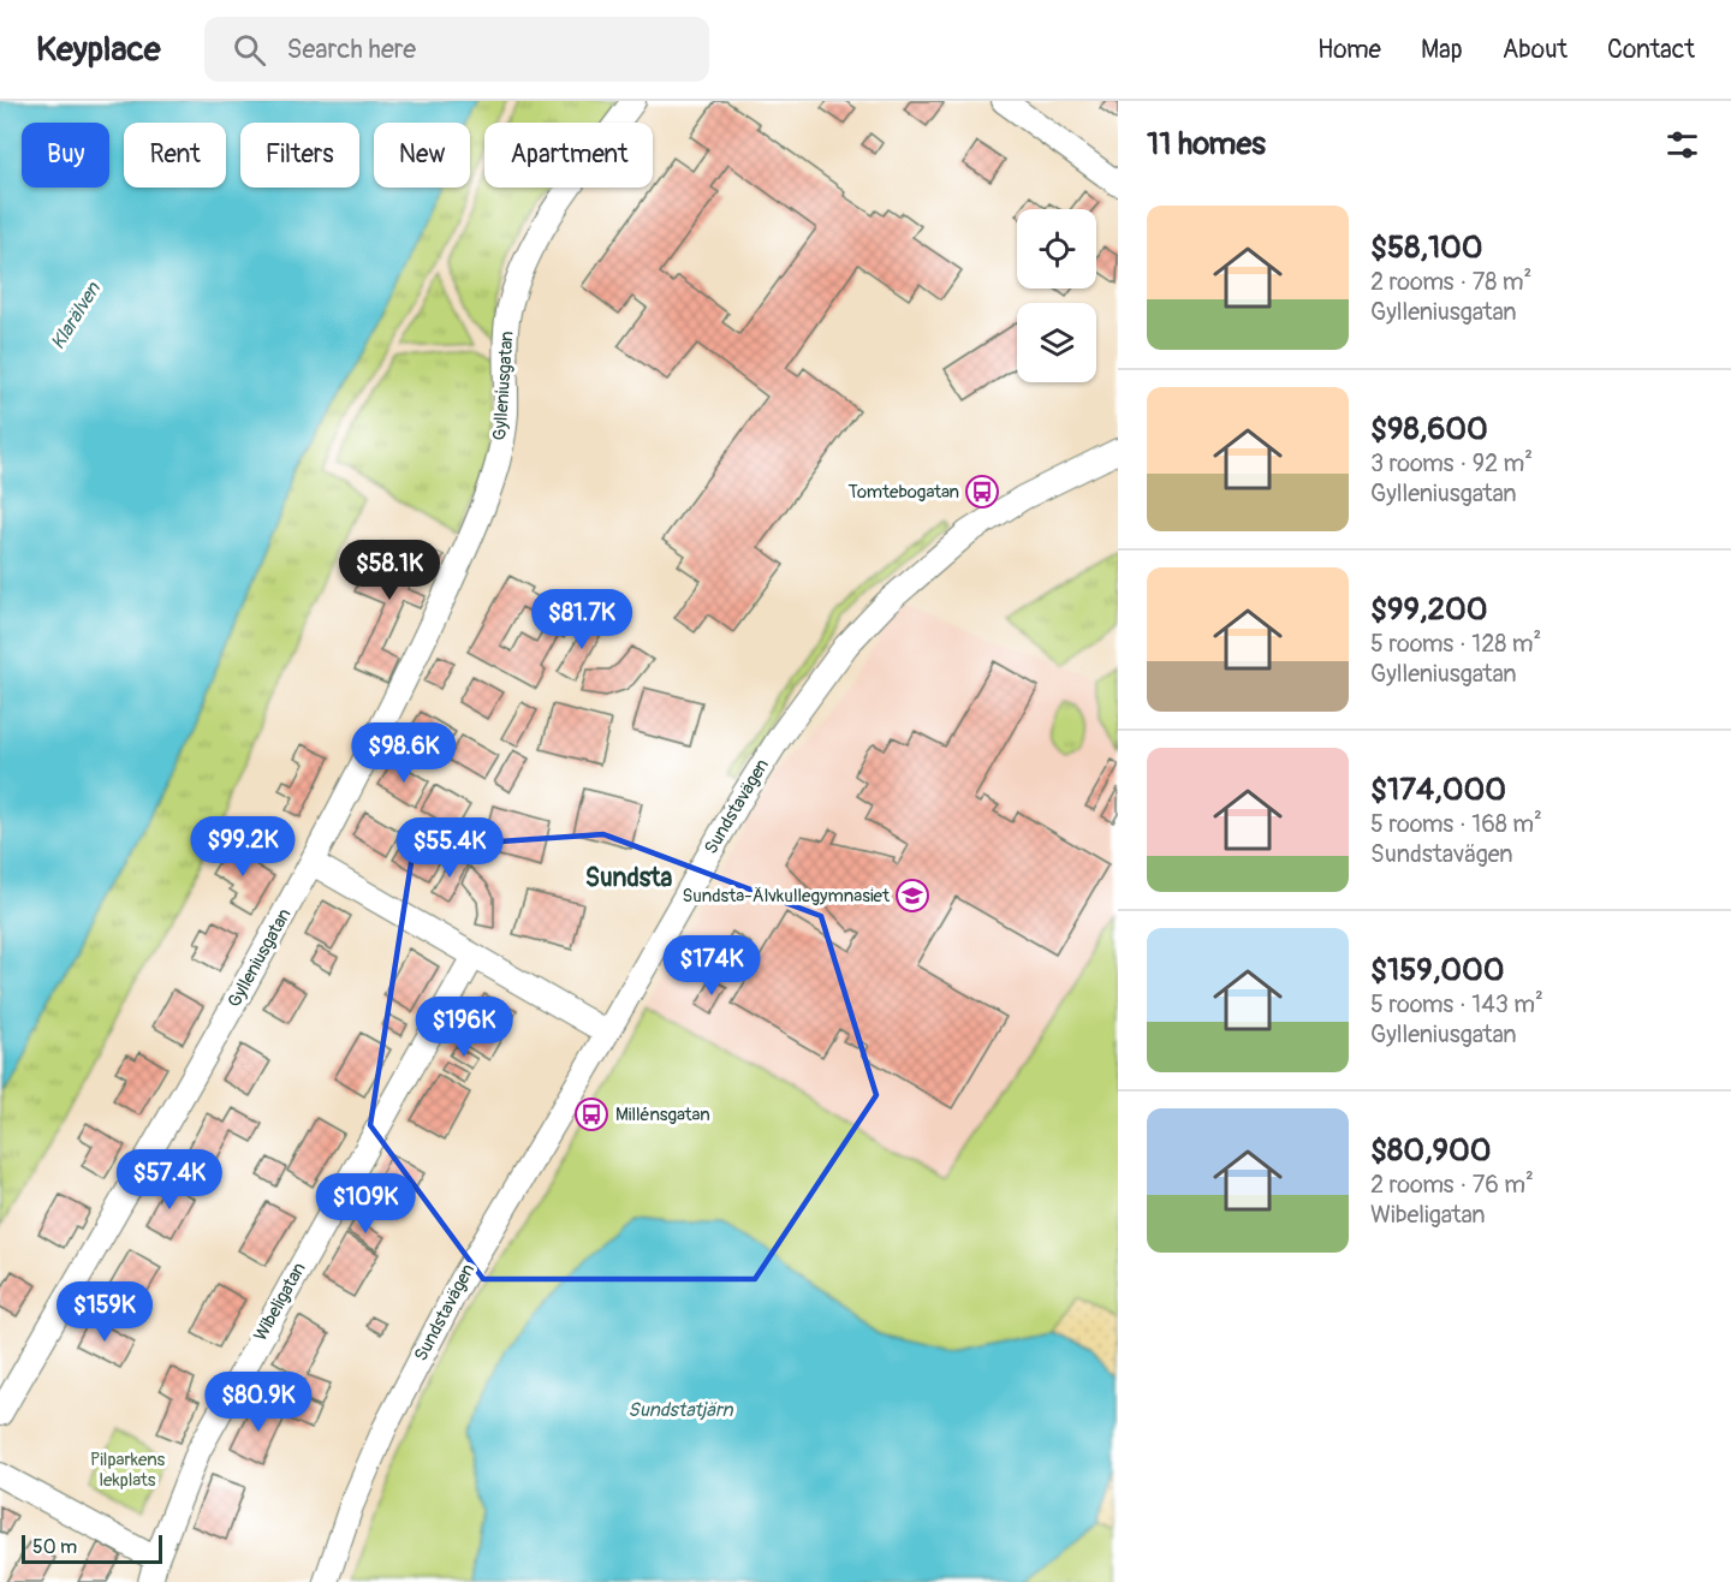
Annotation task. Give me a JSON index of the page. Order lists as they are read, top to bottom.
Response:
{
  "streets": {
    "street": ["Gylleniusgatan", "Sundstavägen", "Wibeligatan"]
  },
  "districts": ["Sundsta"],
  "water": ["Klarälven", "Sundstatjärn"],
  "parks": ["Pilparkens lekplats"],
  "places": {
    "bus stop": ["Tomtebogatan", "Millénsgatan"],
    "school or university": ["Sundsta-Älvkullegymnasiet"]
  },
  "scale_bar": "50 m",
  "page": {
    "header": "Keyplace",
    "search": "Search here",
    "nav": [
      "Home",
      "Map",
      "About",
      "Contact"
    ],
    "heading": "11 homes",
    "chip": [
      "Buy",
      "Rent",
      "Filters",
      "New",
      "Apartment"
    ],
    "list": [
      {
        "name": "$58,100",
        "note": "2 rooms · 78 m² · Gylleniusgatan"
      },
      {
        "name": "$98,600",
        "note": "3 rooms · 92 m² · Gylleniusgatan"
      },
      {
        "name": "$99,200",
        "note": "5 rooms · 128 m² · Gylleniusgatan"
      },
      {
        "name": "$174,000",
        "note": "5 rooms · 168 m² · Sundstavägen"
      },
      {
        "name": "$159,000",
        "note": "5 rooms · 143 m² · Gylleniusgatan"
      },
      {
        "name": "$80,900",
        "note": "2 rooms · 76 m² · Wibeligatan"
      }
    ],
    "price": [
      "$58.1K",
      "$81.7K",
      "$98.6K",
      "$99.2K",
      "$55.4K",
      "$174K",
      "$196K",
      "$57.4K",
      "$109K",
      "$159K",
      "$80.9K"
    ],
    "scale": "50 m"
  }
}
